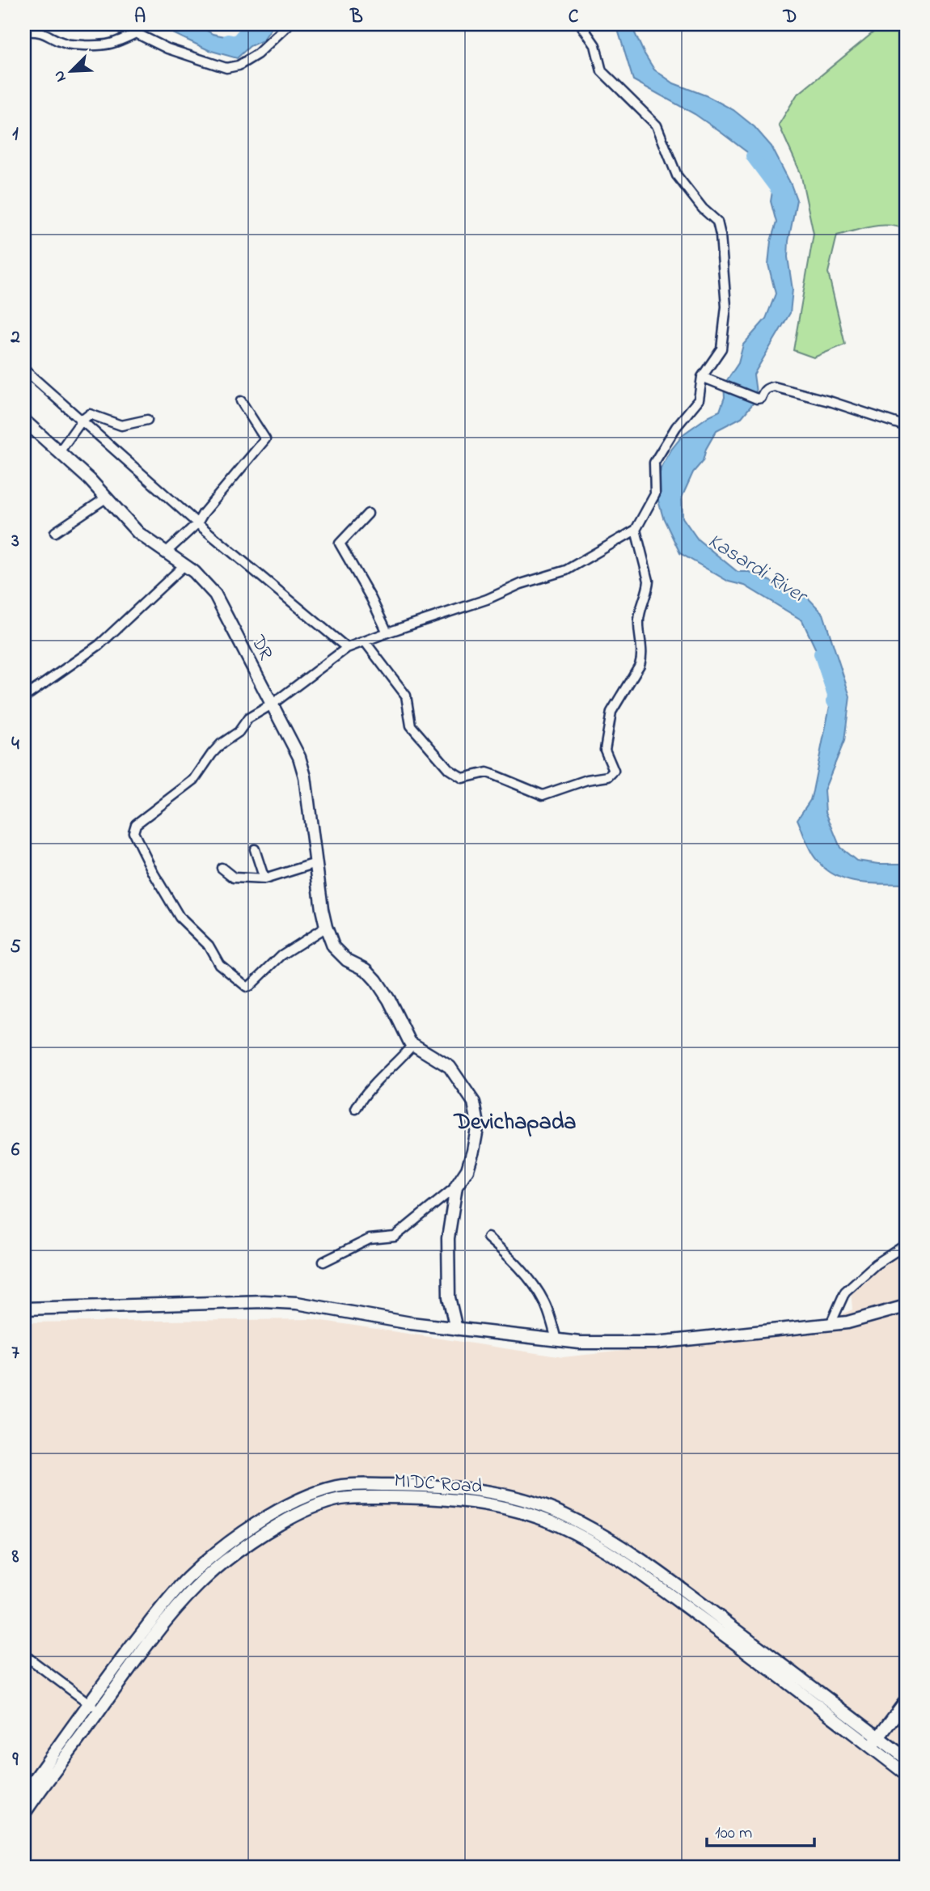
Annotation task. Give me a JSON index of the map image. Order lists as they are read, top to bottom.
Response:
{
  "streets": {
    "main road": ["DR", "MIDC Road"]
  },
  "districts": ["Devichapada"],
  "water": ["Kasardi River"],
  "scale_bar": "100 m",
  "north": "bottom left",
  "grid": {
    "columns": [
      "A",
      "B",
      "C",
      "D"
    ],
    "rows": [
      "1",
      "2",
      "3",
      "4",
      "5",
      "6",
      "7",
      "8",
      "9"
    ]
  }
}
